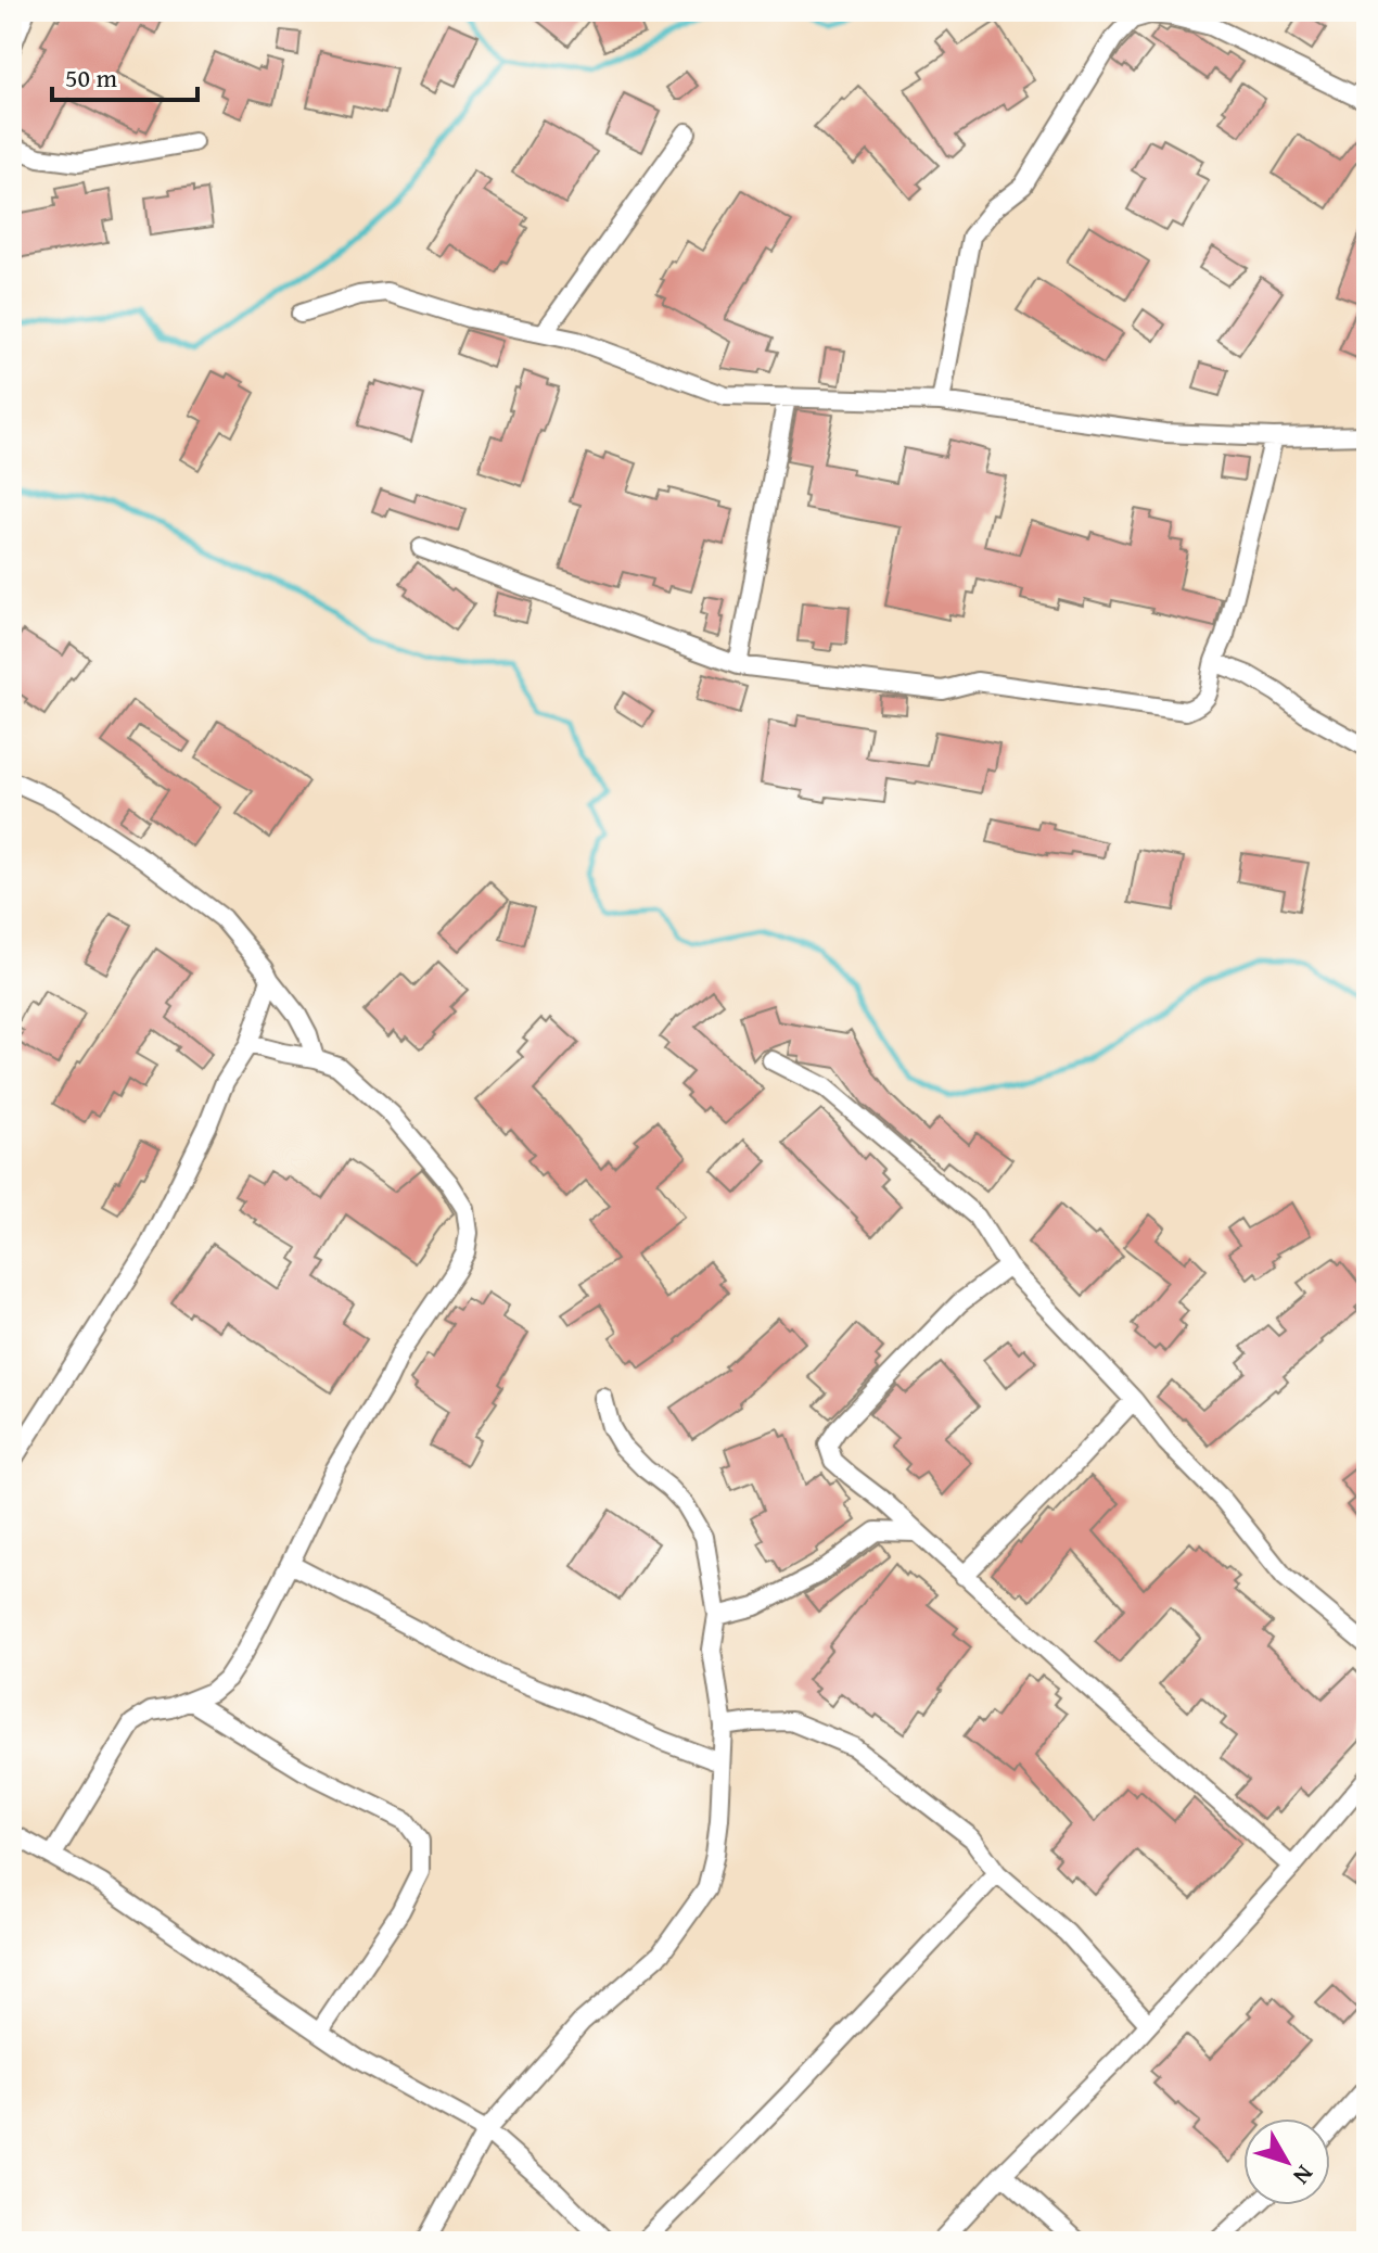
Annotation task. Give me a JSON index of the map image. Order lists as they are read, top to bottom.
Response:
{
  "scale_bar": "50 m",
  "north": "bottom right"
}
